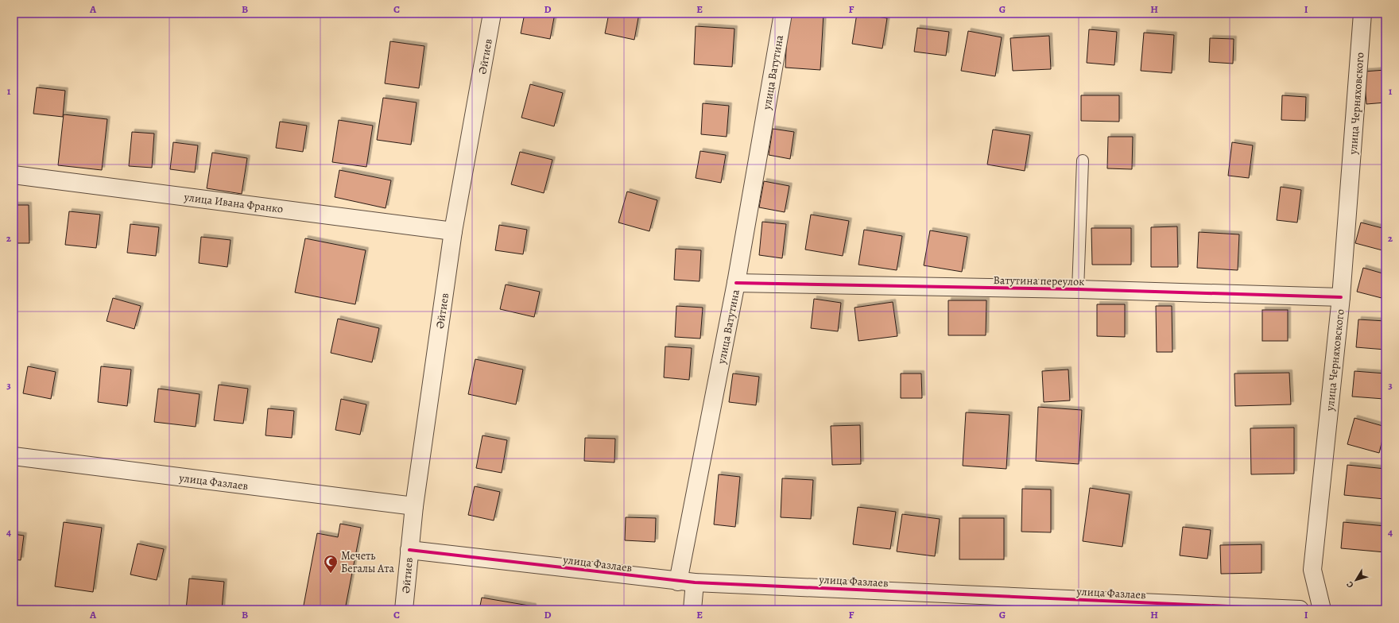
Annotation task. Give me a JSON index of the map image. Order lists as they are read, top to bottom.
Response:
{
  "streets": {
    "street": [
      "Әйтиев",
      "улица Ватутина",
      "улица Черняховского",
      "улица Ивана Франко",
      "Ватутина переулок",
      "улица Фазлаев"
    ]
  },
  "crossings": [
    ["Әйтиев", "улица Ивана Франко"],
    ["Әйтиев", "улица Фазлаев"],
    ["улица Ватутина", "Ватутина переулок"],
    ["улица Ватутина", "улица Фазлаев"],
    ["улица Черняховского", "Ватутина переулок"]
  ],
  "places": {
    "mosque": ["Мечеть Бегалы Ата"]
  },
  "north": "bottom left",
  "grid": {
    "columns": [
      "A",
      "B",
      "C",
      "D",
      "E",
      "F",
      "G",
      "H",
      "I"
    ],
    "rows": [
      "1",
      "2",
      "3",
      "4"
    ]
  }
}
